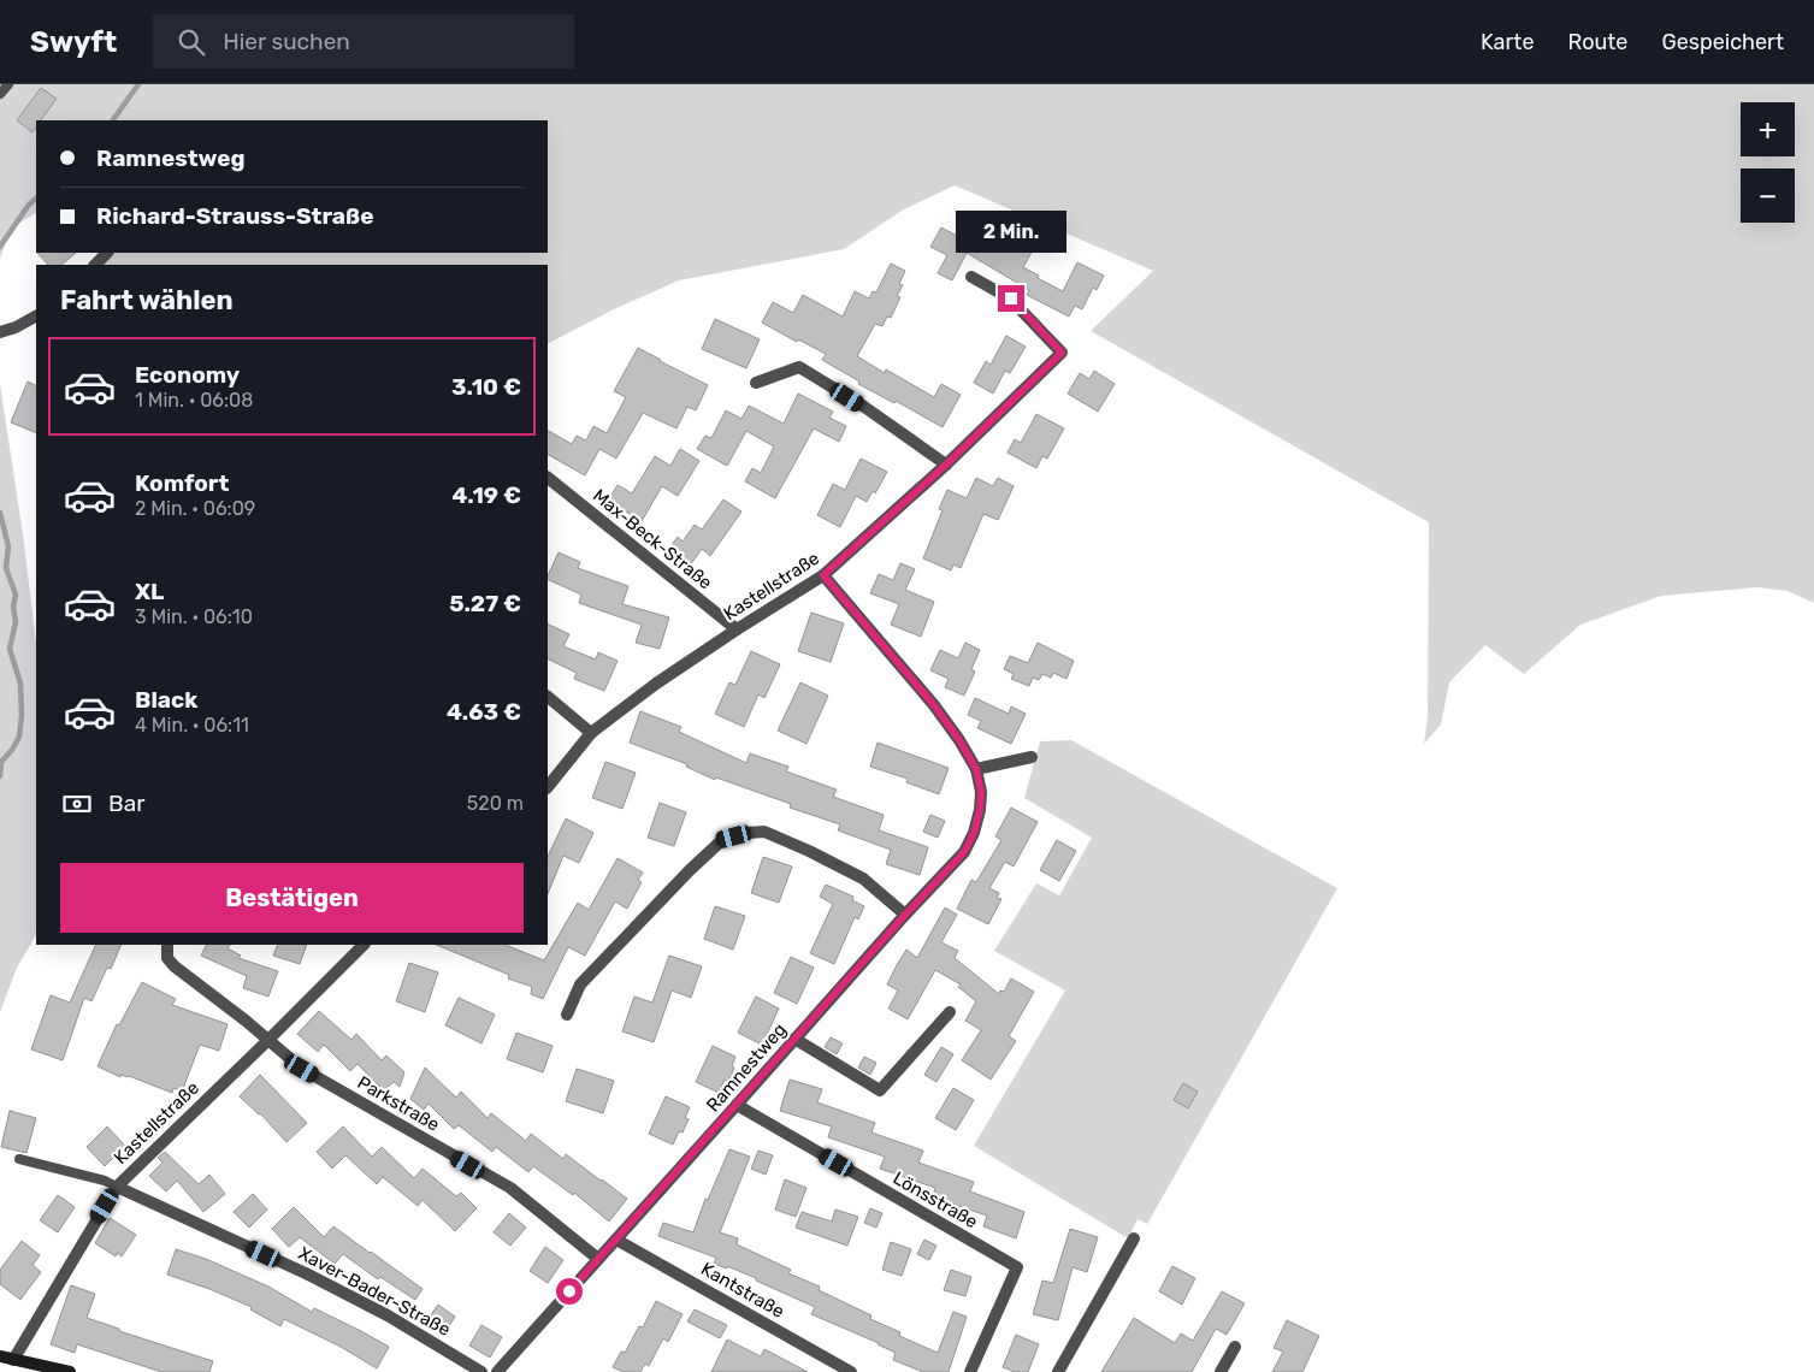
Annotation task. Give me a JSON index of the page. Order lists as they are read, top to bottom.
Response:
{
  "streets": {
    "street": [
      "Max-Beck-Straße",
      "Kastellstraße",
      "Ramnestweg",
      "Parkstraße",
      "Lönsstraße",
      "Kantstraße",
      "Xaver-Bader-Straße"
    ]
  },
  "crossings": [
    ["Max-Beck-Straße", "Kastellstraße"],
    ["Kastellstraße", "Ramnestweg"],
    ["Kastellstraße", "Parkstraße"],
    ["Kastellstraße", "Xaver-Bader-Straße"],
    ["Ramnestweg", "Parkstraße"],
    ["Ramnestweg", "Lönsstraße"],
    ["Ramnestweg", "Kantstraße"]
  ],
  "page": {
    "header": "Swyft",
    "search": "Hier suchen",
    "nav": ["Karte", "Route", "Gespeichert"],
    "map_buttons": ["+", "−"],
    "banner": ["Ramnestweg", "Richard-Strauss-Straße"],
    "bubble": "2 Min.",
    "heading": "Fahrt wählen",
    "list": [
      {
        "name": "Economy",
        "note": "1 Min. · 06:08",
        "value": "3.10 €"
      },
      {
        "name": "Komfort",
        "note": "2 Min. · 06:09",
        "value": "4.19 €"
      },
      {
        "name": "XL",
        "note": "3 Min. · 06:10",
        "value": "5.27 €"
      },
      {
        "name": "Black",
        "note": "4 Min. · 06:11",
        "value": "4.63 €"
      }
    ],
    "pay": ["Bar", "520 m"],
    "buttons": "Bestätigen"
  }
}
